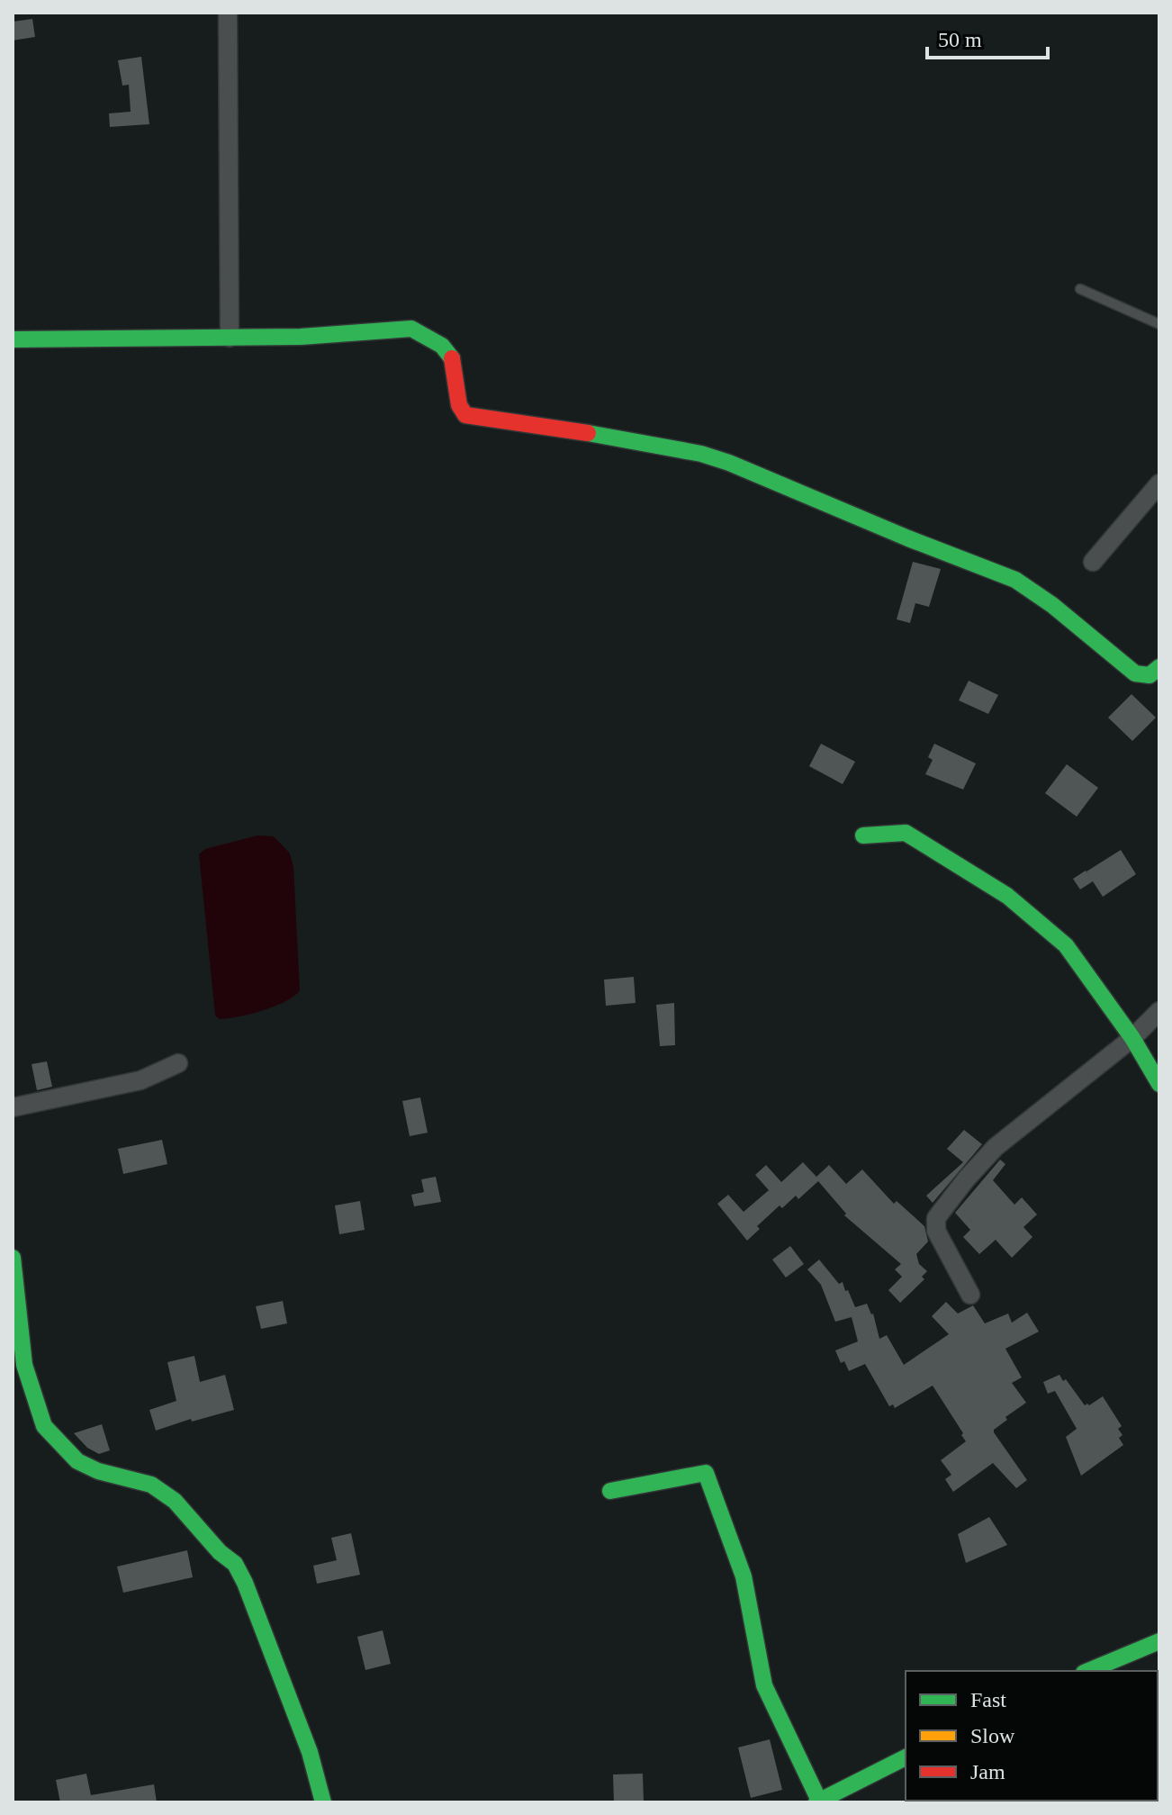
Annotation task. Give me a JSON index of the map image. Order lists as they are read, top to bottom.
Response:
{
  "legend": ["Fast", "Slow", "Jam"],
  "scale_bar": "50 m"
}
